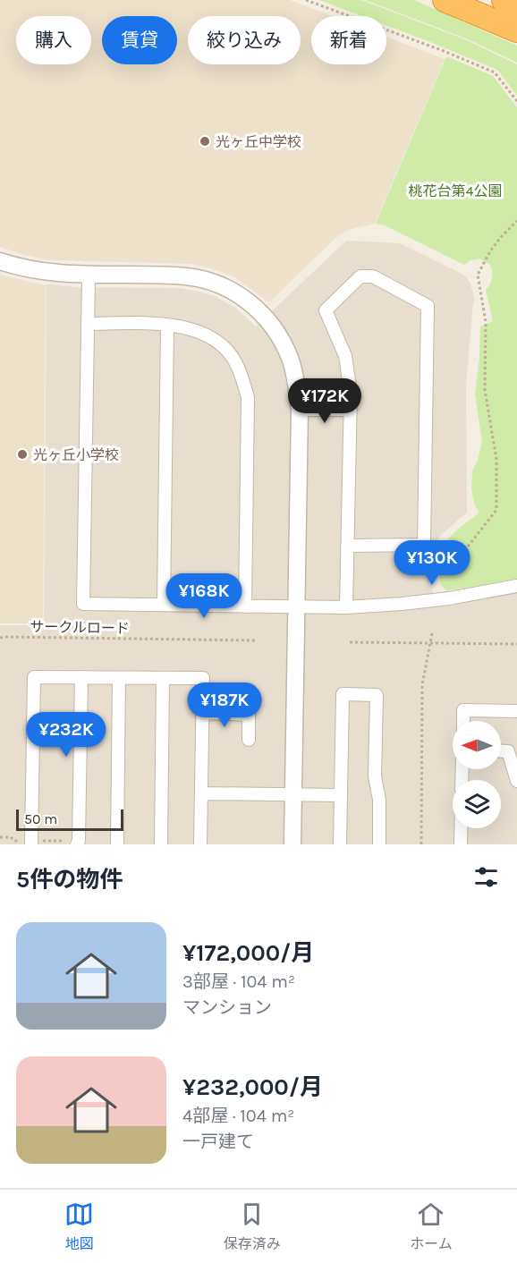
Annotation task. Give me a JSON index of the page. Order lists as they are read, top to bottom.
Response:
{
  "streets": {
    "path": ["サークルロード"]
  },
  "parks": ["桃花台第4公園"],
  "places": ["光ヶ丘中学校", "光ヶ丘小学校"],
  "scale_bar": "50 m",
  "north": "left",
  "page": {
    "chip": [
      "購入",
      "賃貸",
      "絞り込み",
      "新着"
    ],
    "price": [
      "¥172K",
      "¥130K",
      "¥168K",
      "¥187K",
      "¥232K"
    ],
    "scale": "50 m",
    "heading": "5件の物件",
    "list": [
      {
        "name": "¥172,000/月",
        "note": "3部屋 · 104 m² · マンション"
      },
      {
        "name": "¥232,000/月",
        "note": "4部屋 · 104 m² · 一戸建て"
      }
    ],
    "tabs": ["地図", "保存済み", "ホーム"]
  }
}
